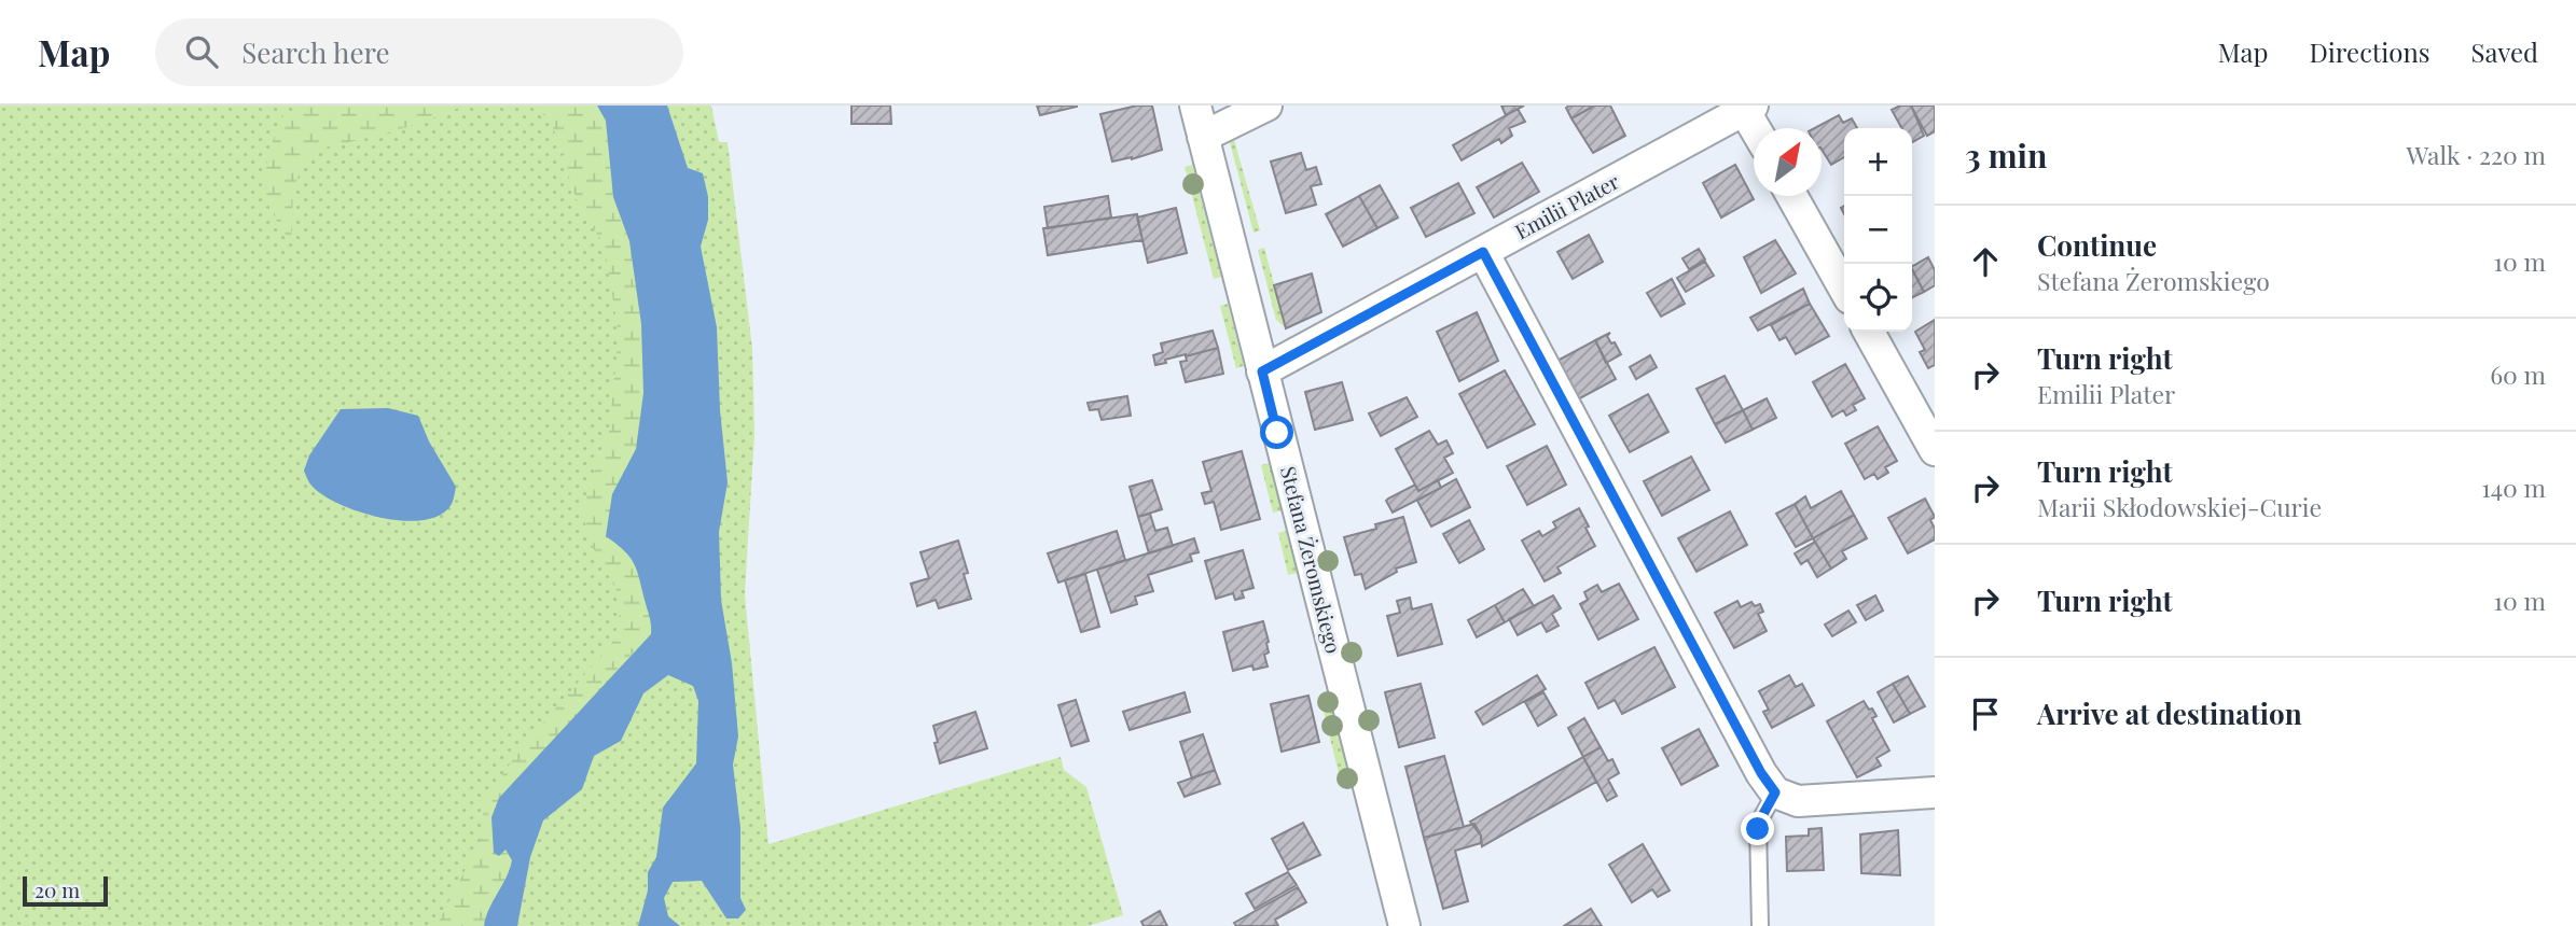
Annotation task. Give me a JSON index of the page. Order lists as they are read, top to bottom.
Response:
{
  "streets": {
    "street": ["Emilii Plater", "Stefana Żeromskiego"]
  },
  "crossings": [
    ["Emilii Plater", "Stefana Żeromskiego"]
  ],
  "scale_bar": "20 m",
  "north": "top right",
  "page": {
    "header": "Map",
    "search": "Search here",
    "nav": ["Map", "Directions", "Saved"],
    "heading": ["3 min", "Walk · 220 m"],
    "map_buttons": ["+", "−"],
    "list": [
      ["Continue", "Stefana Żeromskiego", "10 m"],
      ["Turn right", "Emilii Plater", "60 m"],
      ["Turn right", "Marii Skłodowskiej-Curie", "140 m"],
      ["Turn right", "10 m"],
      "Arrive at destination"
    ],
    "scale": "20 m"
  }
}
